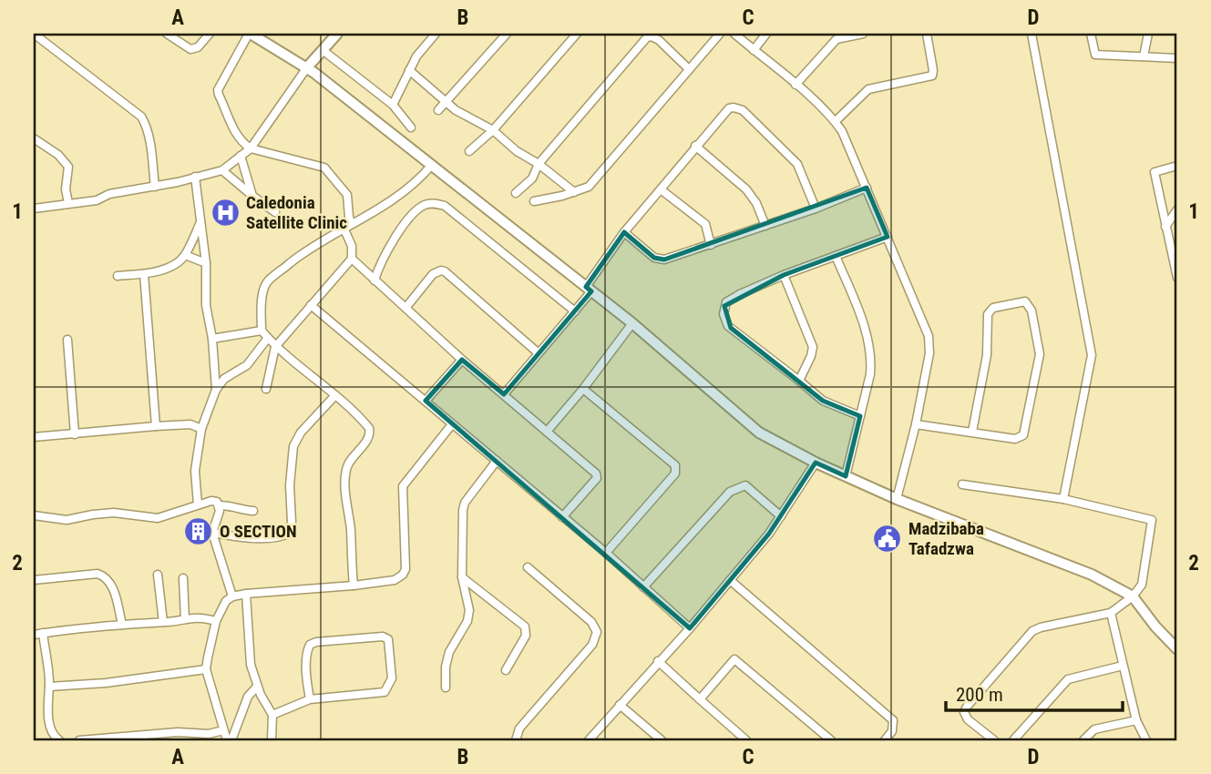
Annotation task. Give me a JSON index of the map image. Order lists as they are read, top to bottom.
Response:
{
  "places": {
    "hospital": ["Caledonia Satellite Clinic"],
    "building": ["O SECTION"],
    "public building": ["Madzibaba Tafadzwa"]
  },
  "scale_bar": "200 m",
  "grid": {
    "columns": [
      "A",
      "B",
      "C",
      "D"
    ],
    "rows": ["1", "2"]
  }
}
